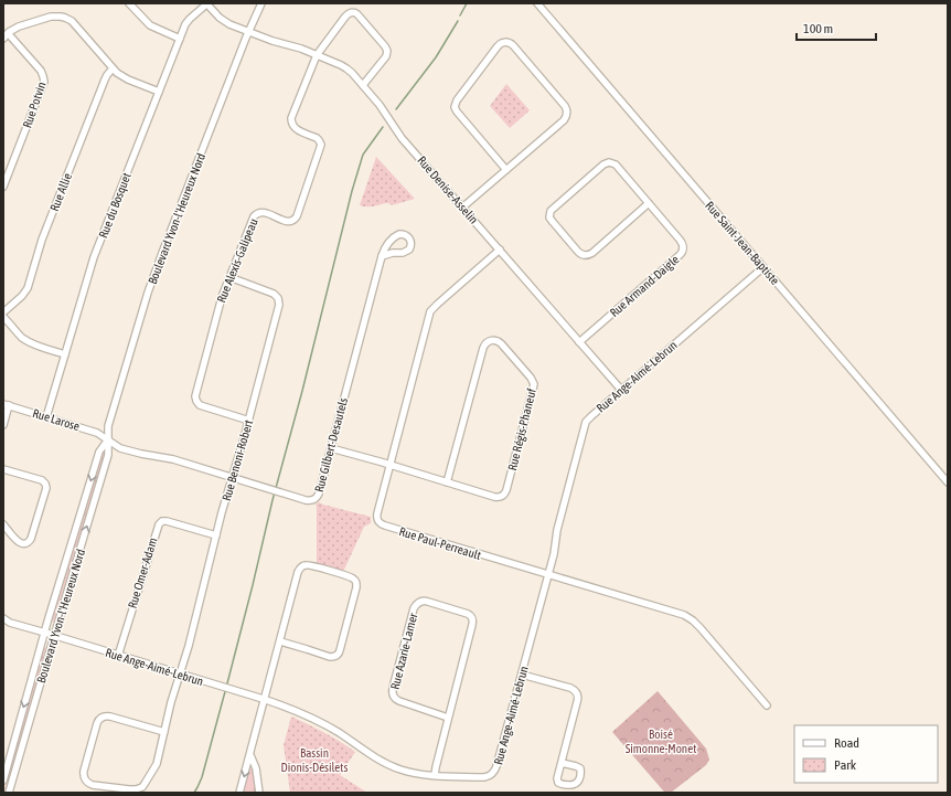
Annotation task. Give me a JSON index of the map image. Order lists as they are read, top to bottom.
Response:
{
  "streets": {
    "street": [
      "Rue Potvin",
      "Rue Denise-Asselin",
      "Rue Allie",
      "Rue du Bosquet",
      "Boulevard Yvon-l'Heureux Nord",
      "Rue Saint-Jean-Baptiste",
      "Rue Alexis-Galipeau",
      "Rue Armand-Daigle",
      "Rue Ange-Aimé-Lebrun",
      "Rue Larose",
      "Rue Régis-Phaneuf",
      "Rue Gilbert-Desautels",
      "Rue Benoni-Robert",
      "Rue Paul-Perreault",
      "Rue Omer-Adam",
      "Rue Azarie-Lamer"
    ]
  },
  "crossings": [
    ["Rue Denise-Asselin", "Rue du Bosquet"],
    ["Rue Denise-Asselin", "Boulevard Yvon-l'Heureux Nord"],
    ["Rue Denise-Asselin", "Rue Alexis-Galipeau"],
    ["Rue Denise-Asselin", "Rue Armand-Daigle"],
    ["Rue Denise-Asselin", "Rue Ange-Aimé-Lebrun"],
    ["Rue Denise-Asselin", "Rue Paul-Perreault"],
    ["Rue du Bosquet", "Rue Larose"],
    ["Boulevard Yvon-l'Heureux Nord", "Rue Ange-Aimé-Lebrun"],
    ["Boulevard Yvon-l'Heureux Nord", "Rue Larose"],
    ["Boulevard Yvon-l'Heureux Nord", "Rue Gilbert-Desautels"],
    ["Rue Saint-Jean-Baptiste", "Rue Ange-Aimé-Lebrun"],
    ["Rue Alexis-Galipeau", "Rue Benoni-Robert"],
    ["Rue Ange-Aimé-Lebrun", "Rue Benoni-Robert"],
    ["Rue Ange-Aimé-Lebrun", "Rue Paul-Perreault"],
    ["Rue Ange-Aimé-Lebrun", "Rue Omer-Adam"],
    ["Rue Ange-Aimé-Lebrun", "Rue Azarie-Lamer"],
    ["Rue Larose", "Rue Gilbert-Desautels"],
    ["Rue Régis-Phaneuf", "Rue Gilbert-Desautels"],
    ["Rue Régis-Phaneuf", "Rue Paul-Perreault"],
    ["Rue Gilbert-Desautels", "Rue Benoni-Robert"],
    ["Rue Benoni-Robert", "Rue Omer-Adam"]
  ],
  "parks": ["Boisé Simonne-Monet", "Bassin Dionis-Désilets"],
  "legend": ["Road", "Park"],
  "scale_bar": "100 m"
}
